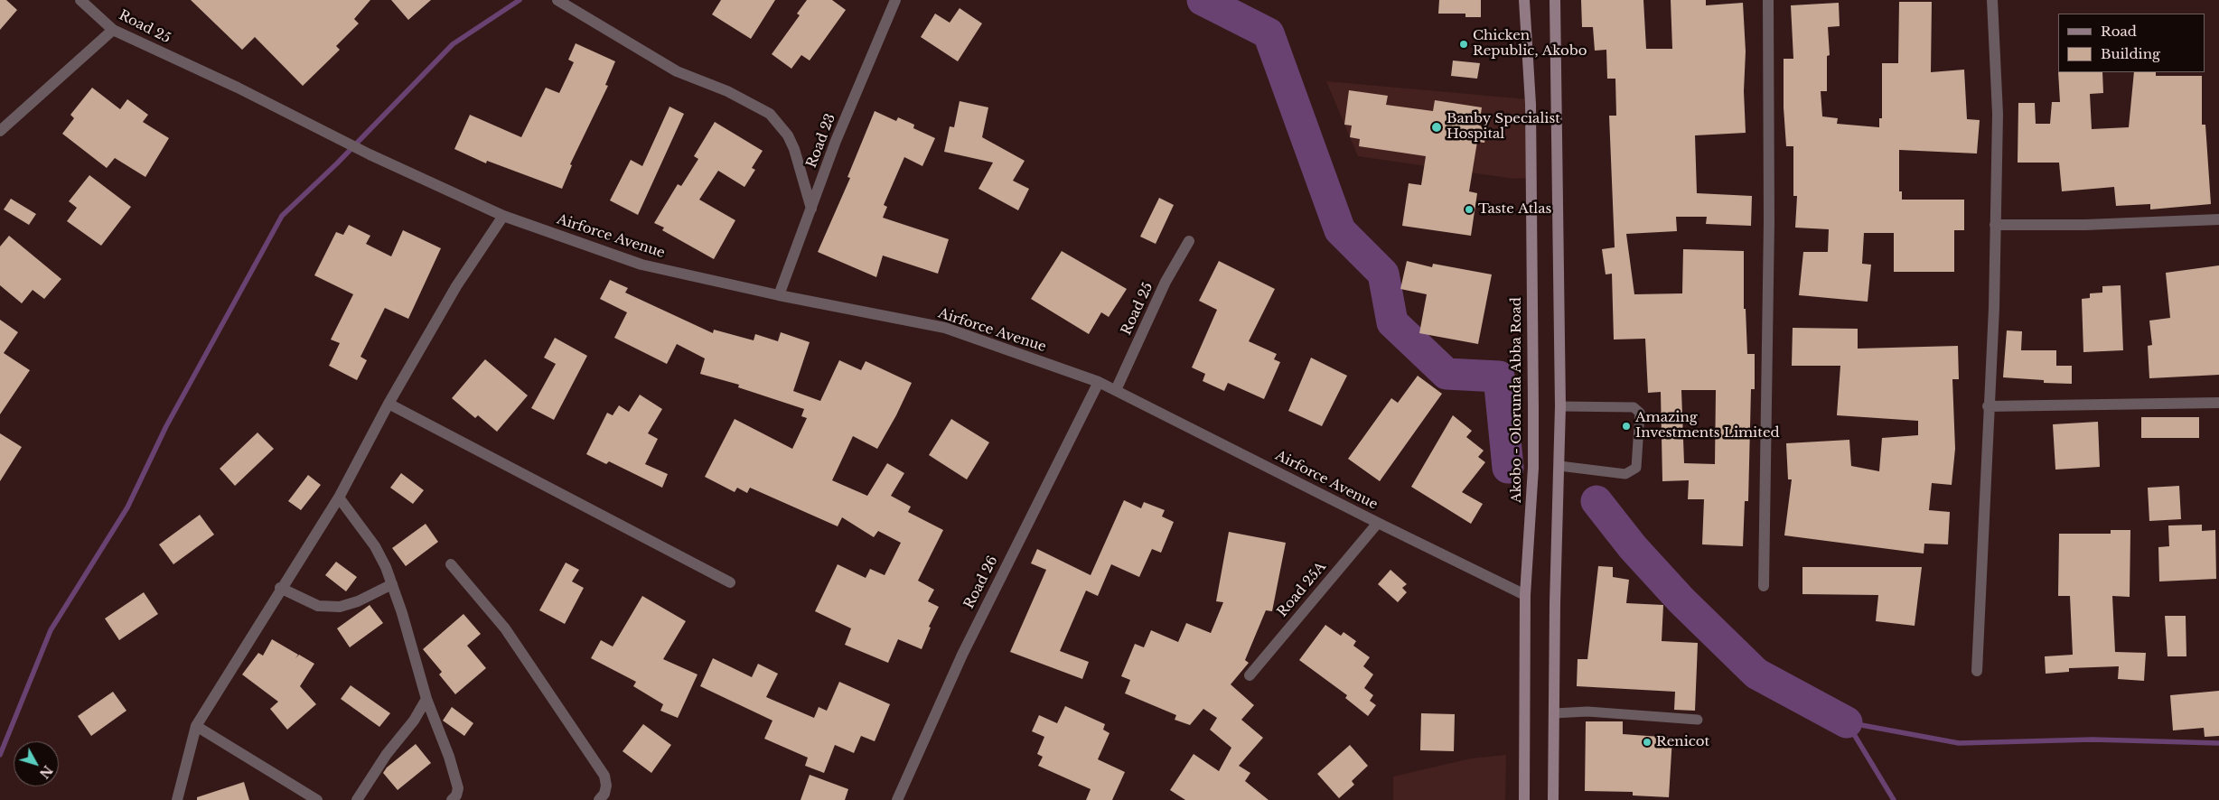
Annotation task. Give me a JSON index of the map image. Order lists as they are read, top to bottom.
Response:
{
  "streets": {
    "main road": ["Akobo - Olorunda Abba Road"],
    "street": [
      "Road 25",
      "Road 23",
      "Airforce Avenue",
      "Road 26",
      "Road 25A"
    ]
  },
  "crossings": [
    ["Road 25", "Airforce Avenue"],
    ["Road 23", "Airforce Avenue"],
    ["Airforce Avenue", "Akobo - Olorunda Abba Road"],
    ["Airforce Avenue", "Road 26"],
    ["Airforce Avenue", "Road 25A"]
  ],
  "places": [
    "Chicken Republic, Akobo",
    "Banby Specialist Hospital",
    "Taste Atlas",
    "Amazing Investments Limited",
    "Renicot"
  ],
  "legend": ["Road", "Building"],
  "north": "bottom right"
}
